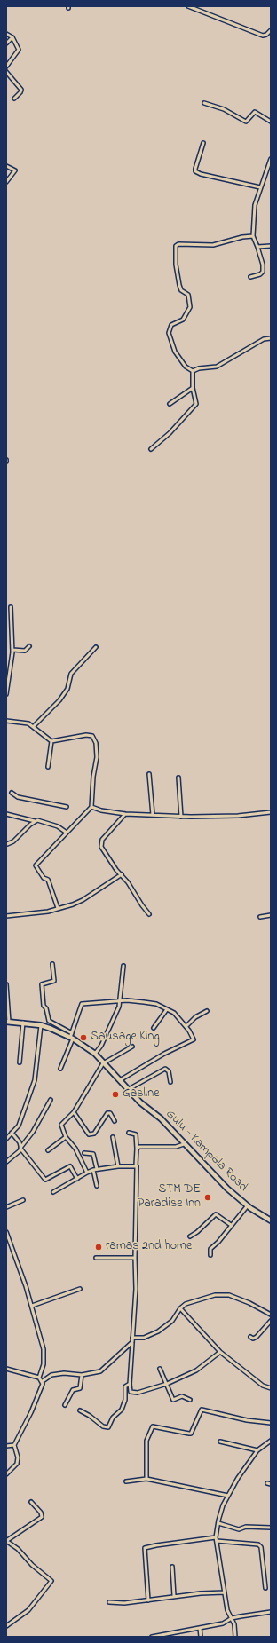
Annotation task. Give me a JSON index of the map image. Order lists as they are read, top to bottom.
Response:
{
  "streets": {
    "main road": ["Gulu - Kampala Road"]
  },
  "places": [
    "Sausage King",
    "Gasline",
    "STM DE Paradise Inn",
    "ramas 2nd home"
  ]
}
